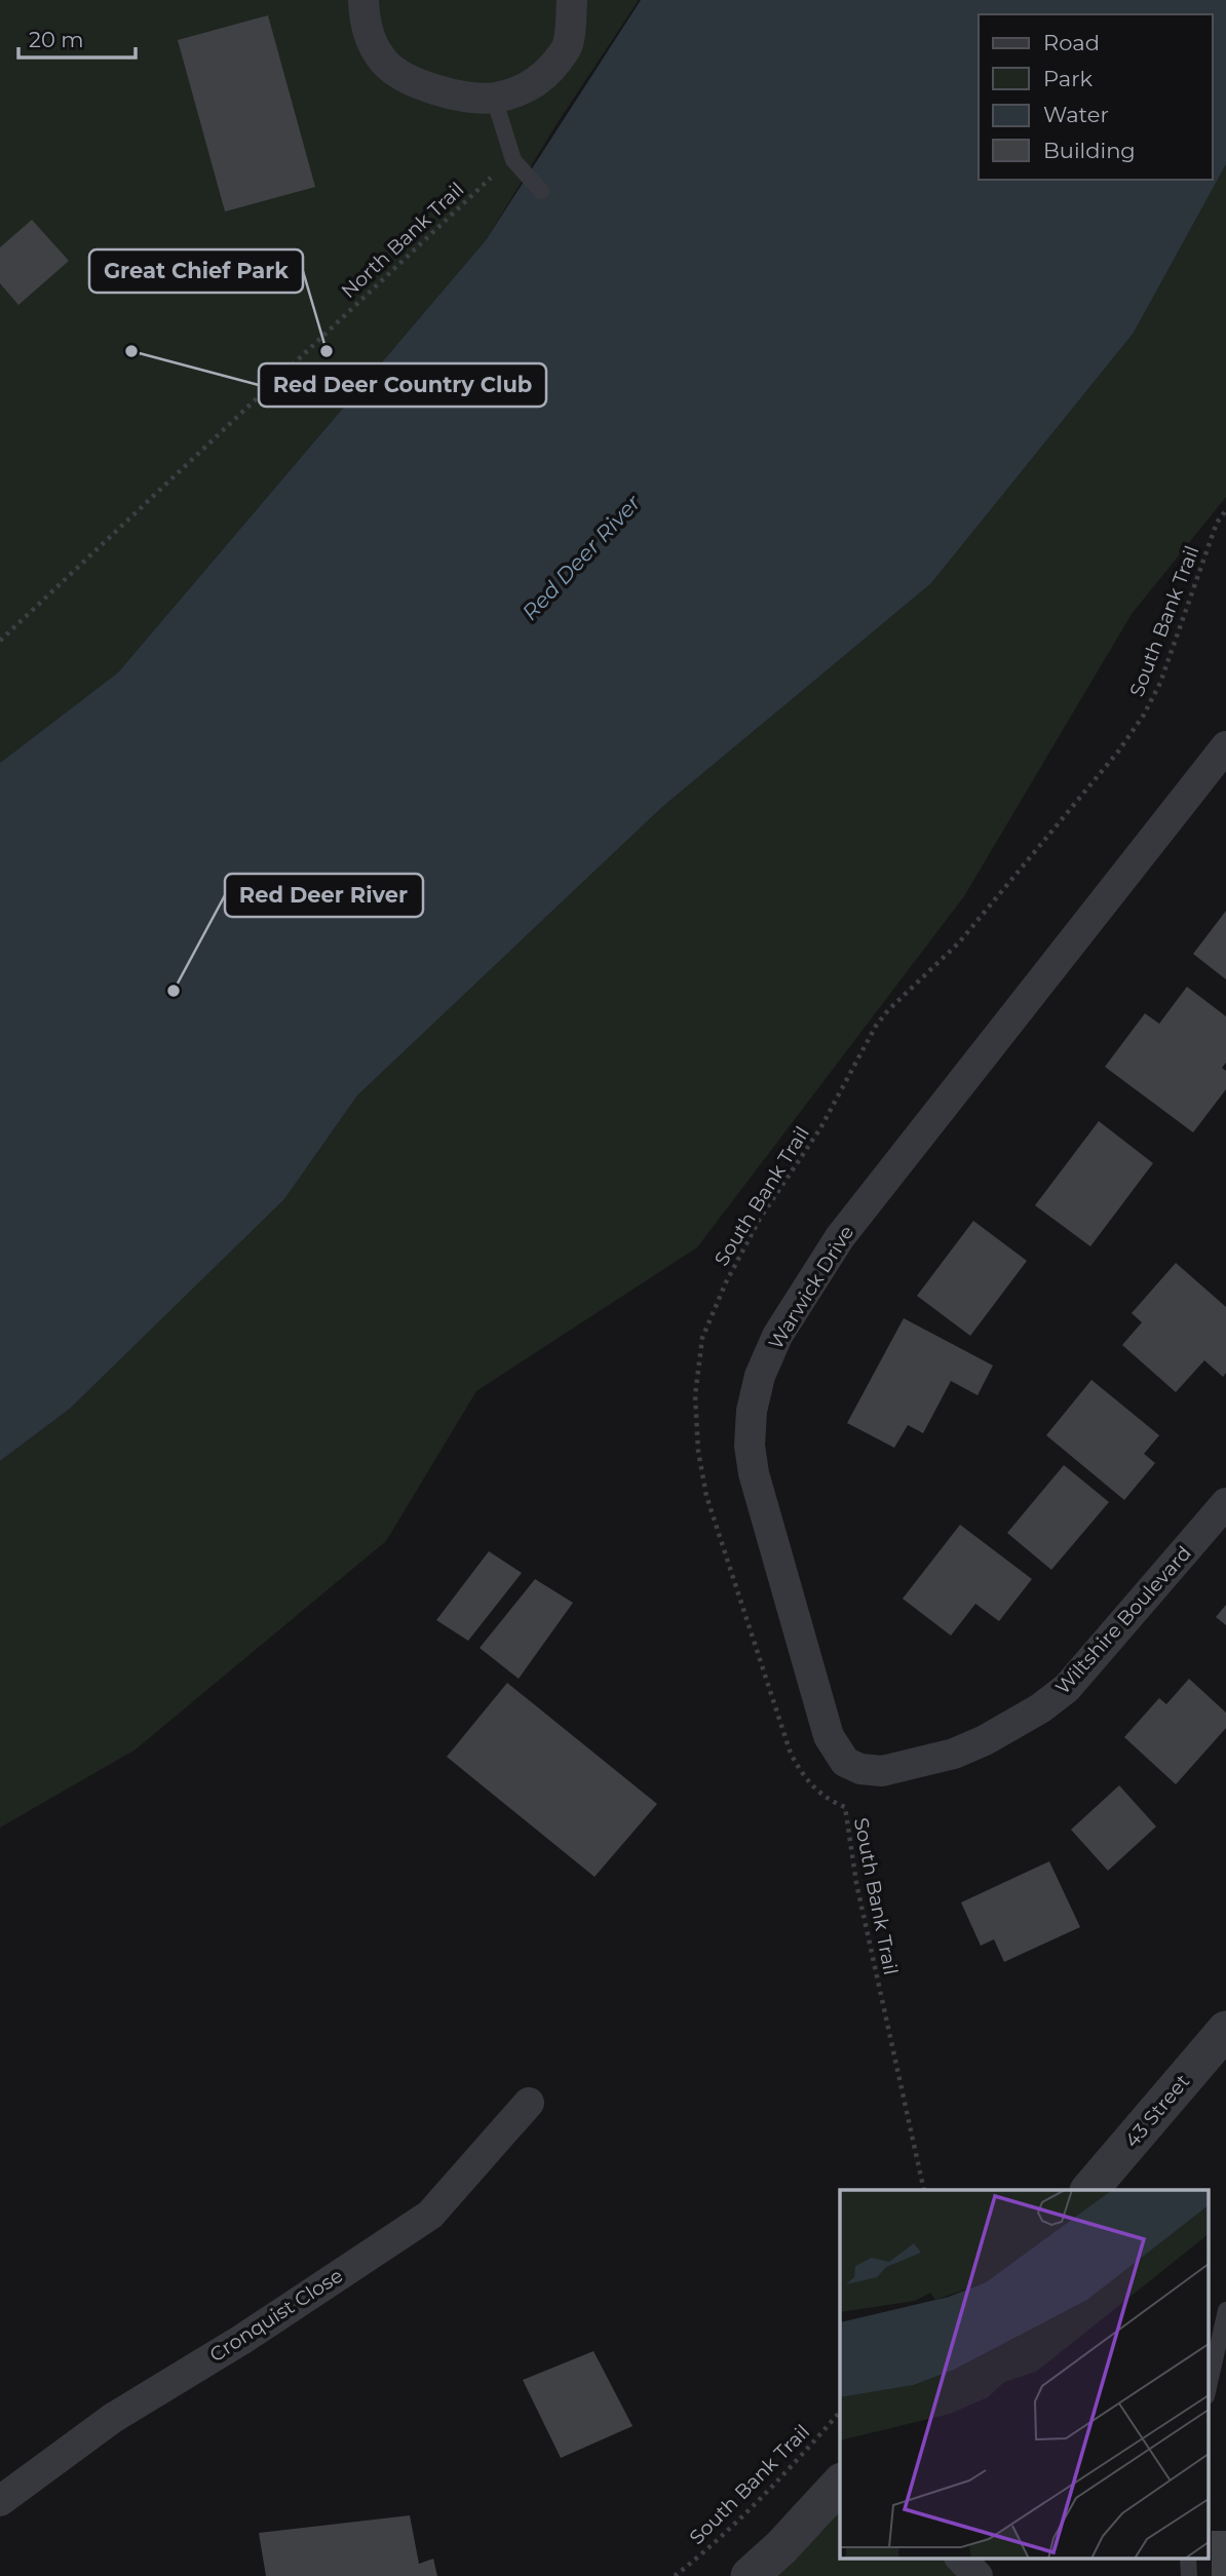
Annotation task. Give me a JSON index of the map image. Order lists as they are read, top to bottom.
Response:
{
  "streets": {
    "street": [
      "Warwick Drive",
      "Wiltshire Boulevard",
      "43 Street",
      "Cronquist Close"
    ],
    "path": ["North Bank Trail", "South Bank Trail"]
  },
  "crossings": [
    ["Warwick Drive", "Wiltshire Boulevard"]
  ],
  "water": ["Red Deer River"],
  "places": ["Red Deer Country Club", "Great Chief Park", "Red Deer River"],
  "legend": [
    "Road",
    "Park",
    "Water",
    "Building"
  ],
  "scale_bar": "20 m"
}
